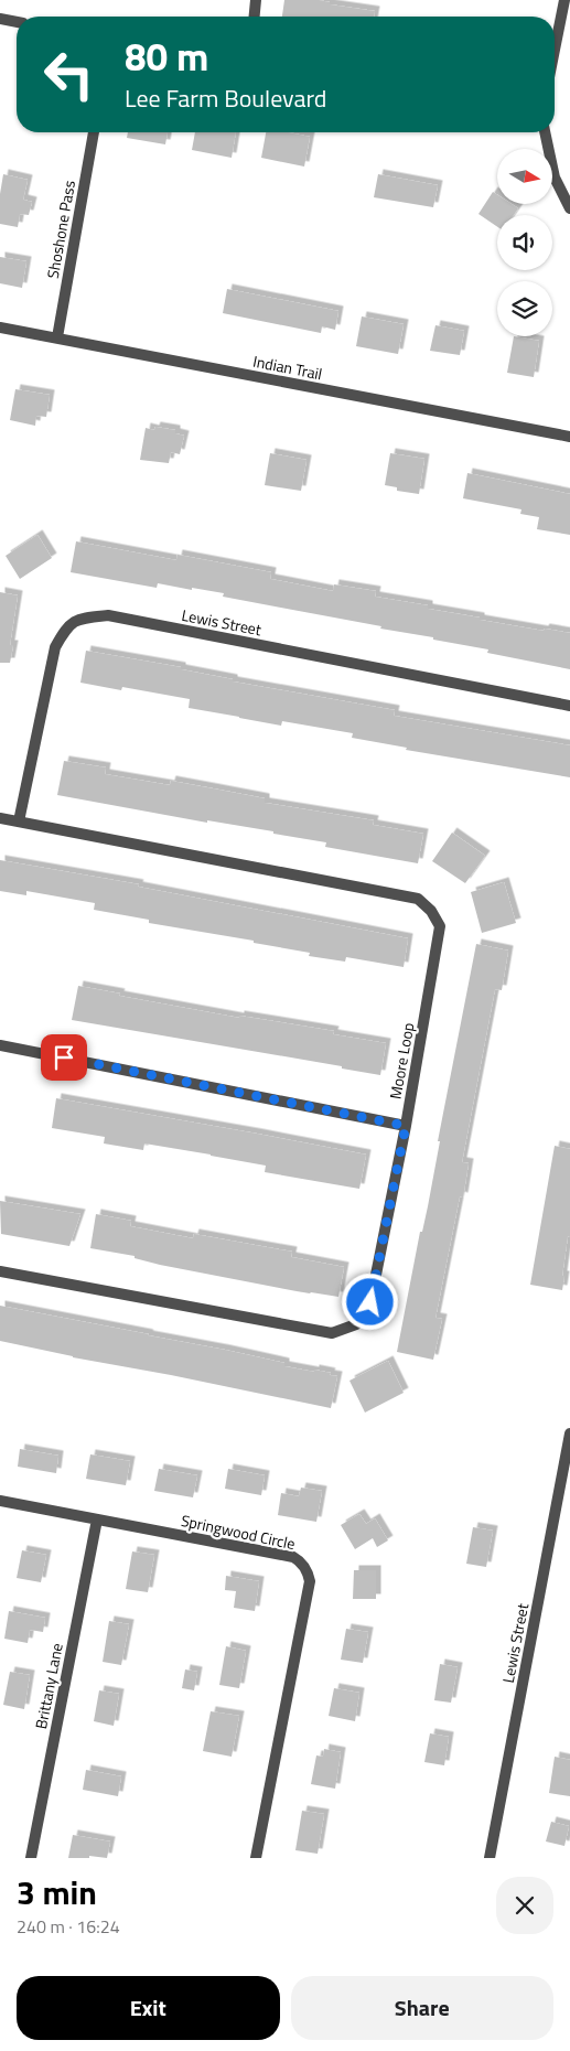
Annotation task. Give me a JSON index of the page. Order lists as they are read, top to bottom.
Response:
{
  "streets": {
    "street": [
      "Shoshone Pass",
      "Indian Trail",
      "Lewis Street",
      "Moore Loop",
      "Springwood Circle",
      "Brittany Lane"
    ]
  },
  "crossings": [
    ["Shoshone Pass", "Indian Trail"],
    ["Lewis Street", "Moore Loop"],
    ["Springwood Circle", "Brittany Lane"]
  ],
  "north": "right",
  "page": {
    "turn": ["80 m", "Lee Farm Boulevard"],
    "heading": ["3 min", "240 m · 16:24"],
    "buttons": ["Exit", "Share"]
  }
}
